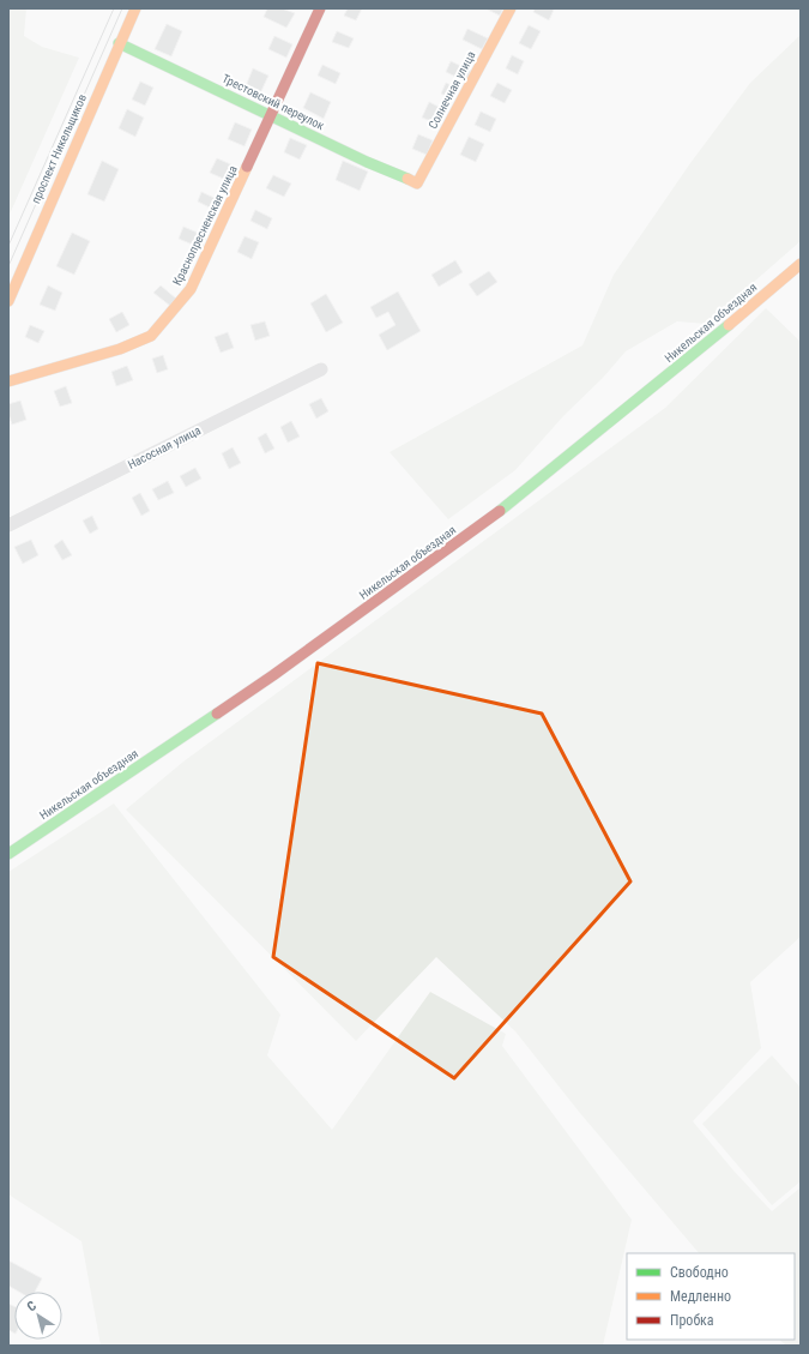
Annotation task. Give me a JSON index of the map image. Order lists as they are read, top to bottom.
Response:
{
  "streets": {
    "main road": [
      "Солнечная улица",
      "Трестовский переулок",
      "проспект Никельщиков",
      "Краснопресненская улица",
      "Никельская объездная"
    ],
    "street": ["Насосная улица"]
  },
  "crossings": [
    ["Солнечная улица", "Трестовский переулок"],
    ["Трестовский переулок", "проспект Никельщиков"],
    ["Трестовский переулок", "Краснопресненская улица"]
  ],
  "legend": ["Свободно", "Медленно", "Пробка"],
  "north": "top left"
}
